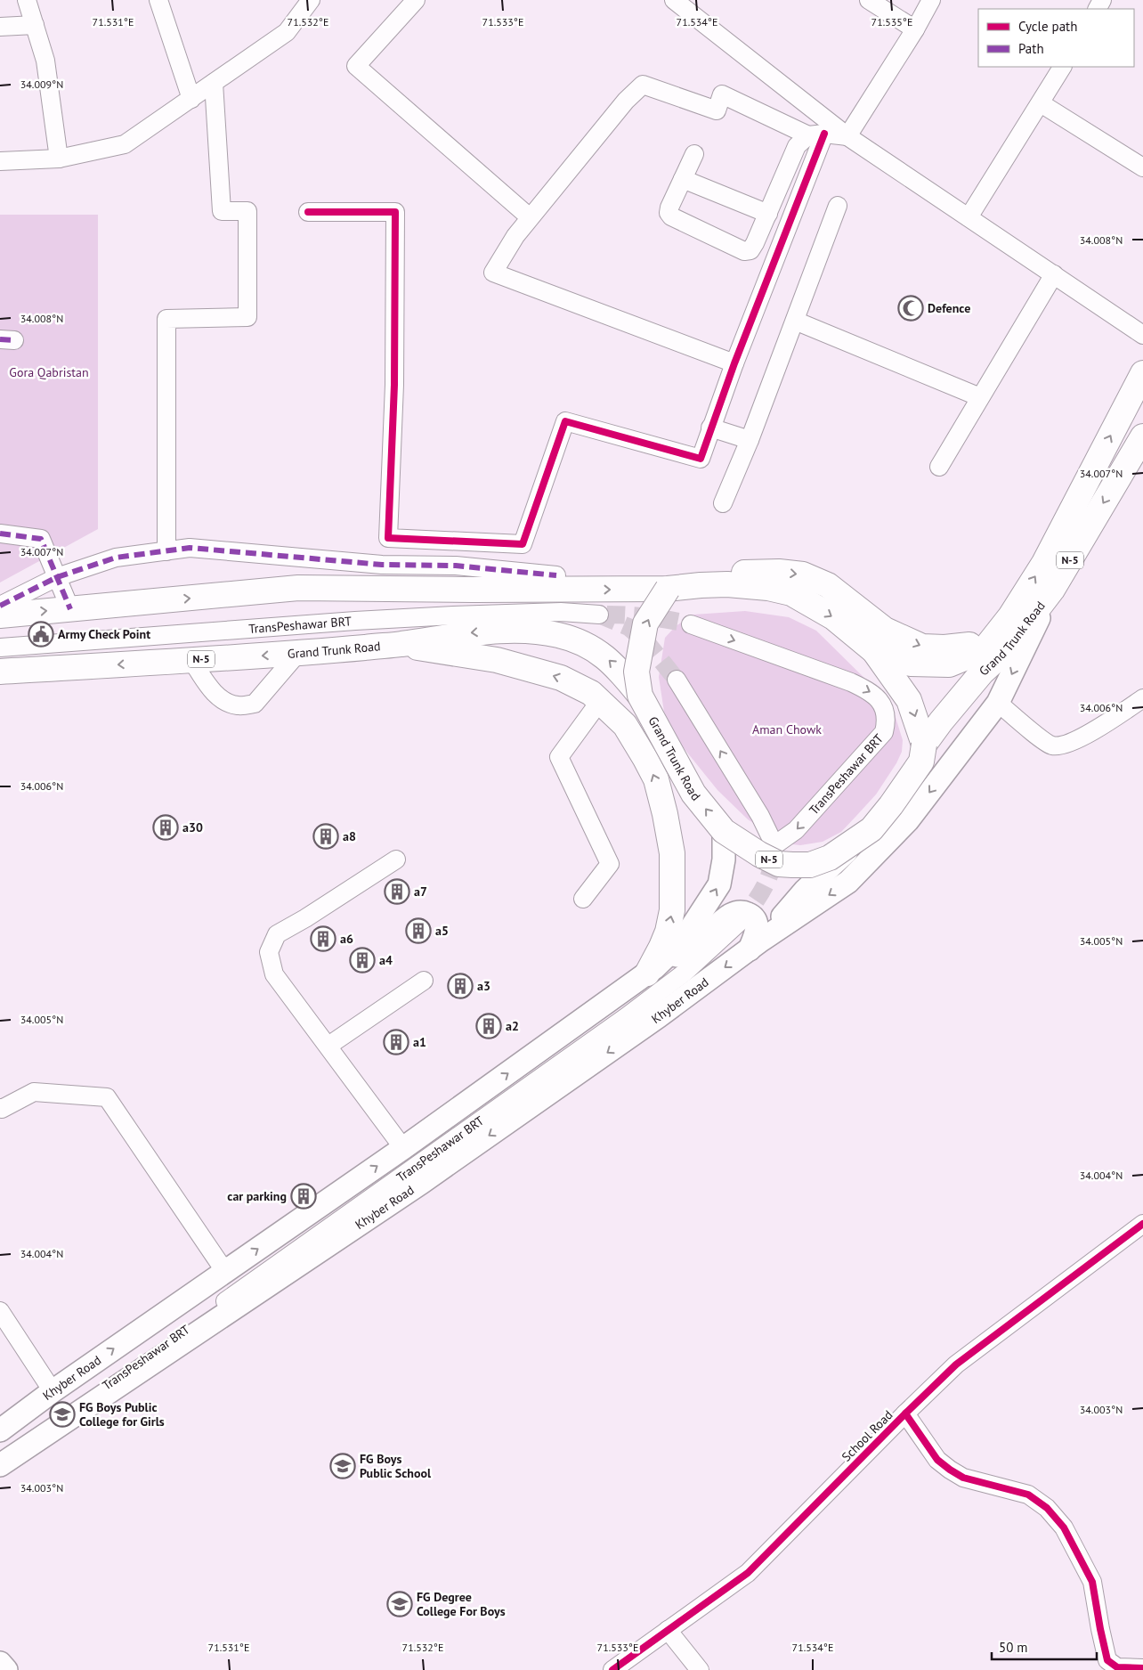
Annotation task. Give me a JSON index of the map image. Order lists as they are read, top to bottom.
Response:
{
  "streets": {
    "highway": ["N-5", "Grand Trunk Road"],
    "main road": ["Khyber Road"],
    "street": ["TransPeshawar BRT", "School Road"]
  },
  "parks": ["Gora Qabristan", "Aman Chowk"],
  "places": {
    "mosque": ["Defence"],
    "public building": ["Army Check Point"],
    "building": [
      "a30",
      "a8",
      "a7",
      "a5",
      "a6",
      "a4",
      "a3",
      "a2",
      "a1",
      "car parking"
    ],
    "school or university": ["FG Boys Public College for Girls", "FG Boys Public School", "FG Degree College For Boys"]
  },
  "legend": ["Cycle path", "Path"],
  "scale_bar": "50 m",
  "coordinates": [
    "71.531°E",
    "71.532°E",
    "71.533°E",
    "71.534°E",
    "71.535°E",
    "34.009°N",
    "34.008°N",
    "34.007°N",
    "34.006°N",
    "34.005°N",
    "34.004°N",
    "34.003°N"
  ]
}
